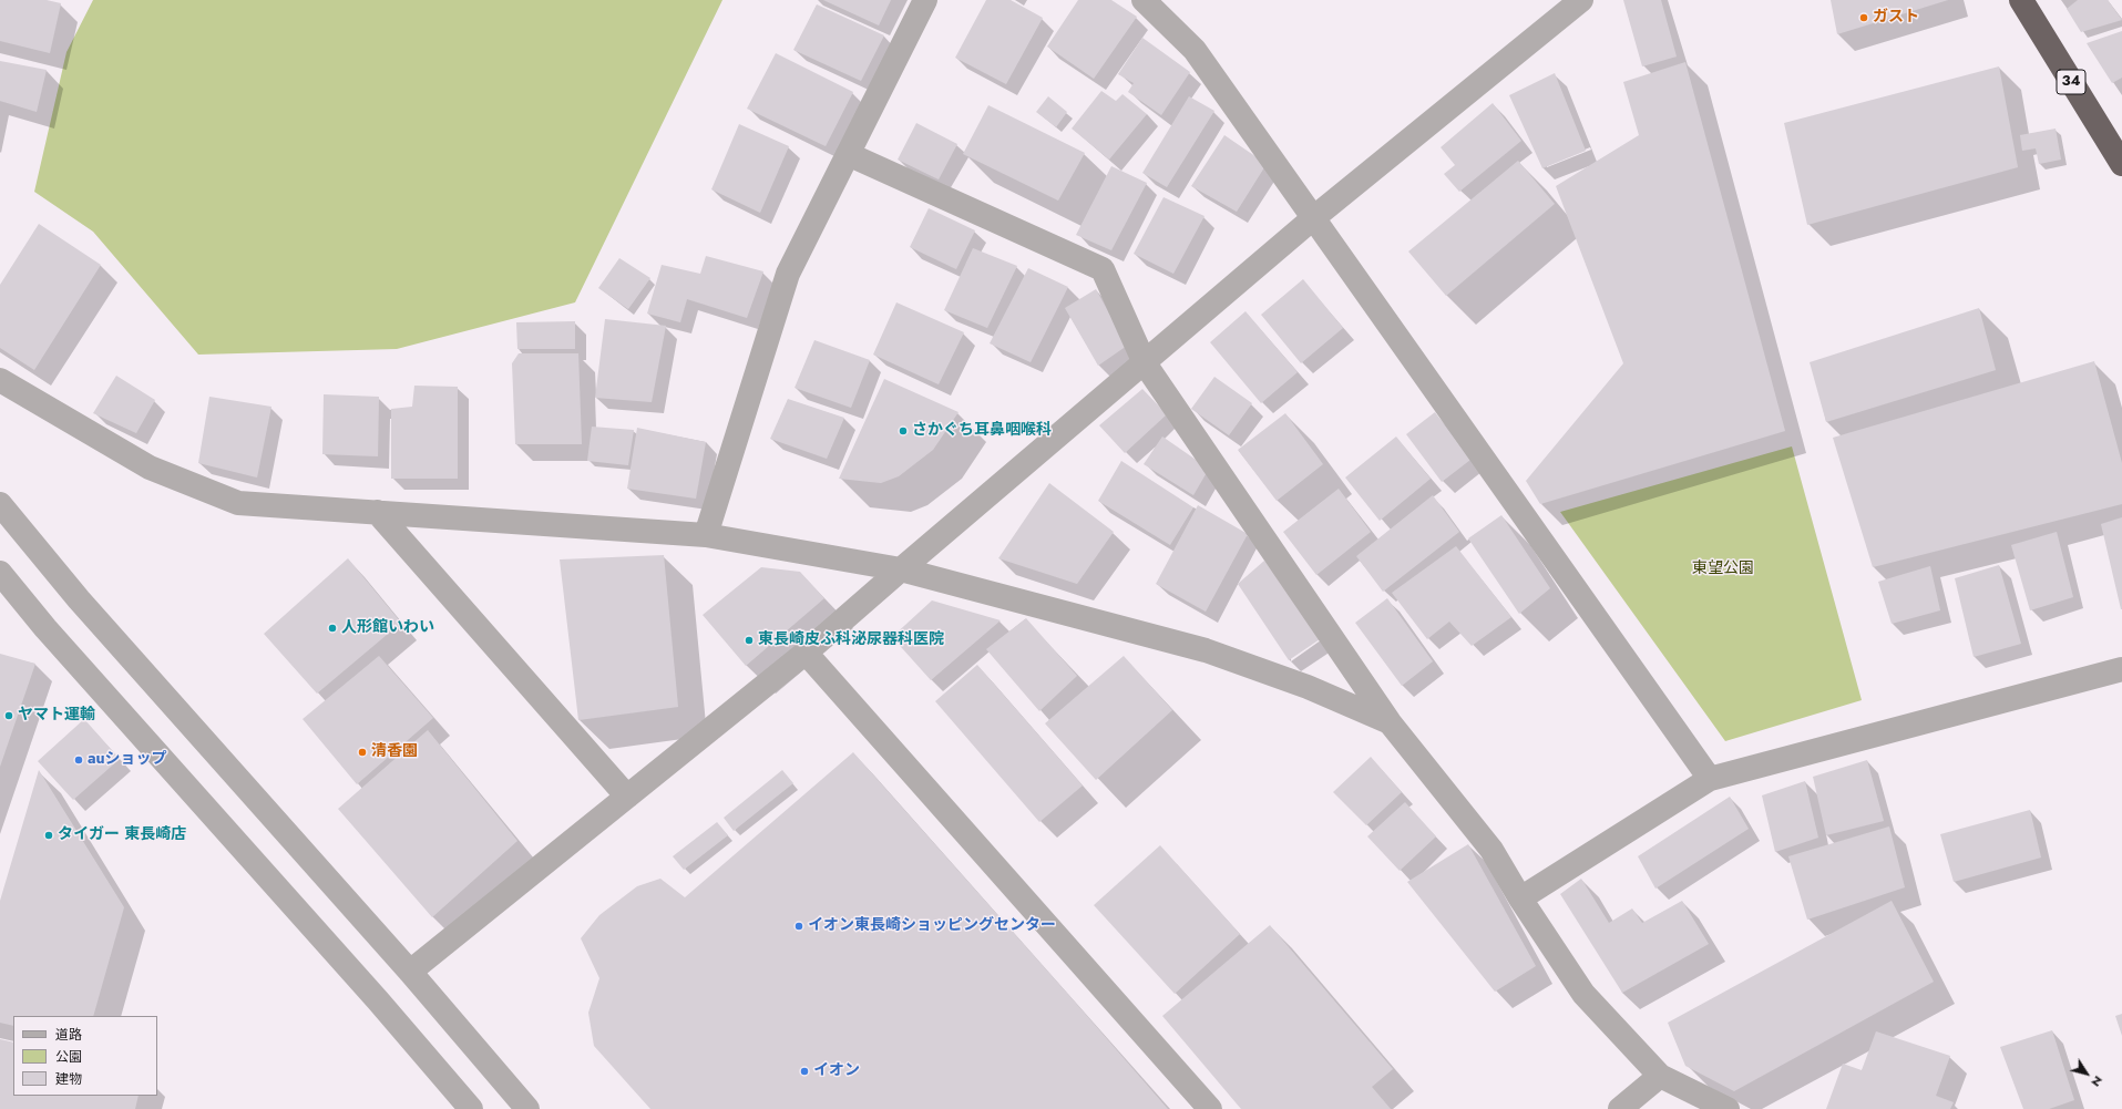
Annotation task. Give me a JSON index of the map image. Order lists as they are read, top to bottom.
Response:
{
  "streets": {
    "highway": ["34"]
  },
  "parks": ["東望公園"],
  "places": [
    "ガスト",
    "さかぐち耳鼻咽喉科",
    "人形館いわい",
    "東長崎皮ふ科泌尿器科医院",
    "ヤマト運輸",
    "清香園",
    "auショップ",
    "タイガー 東長崎店",
    "イオン東長崎ショッピングセンター",
    "イオン"
  ],
  "legend": ["道路", "公園", "建物"],
  "north": "bottom right"
}
